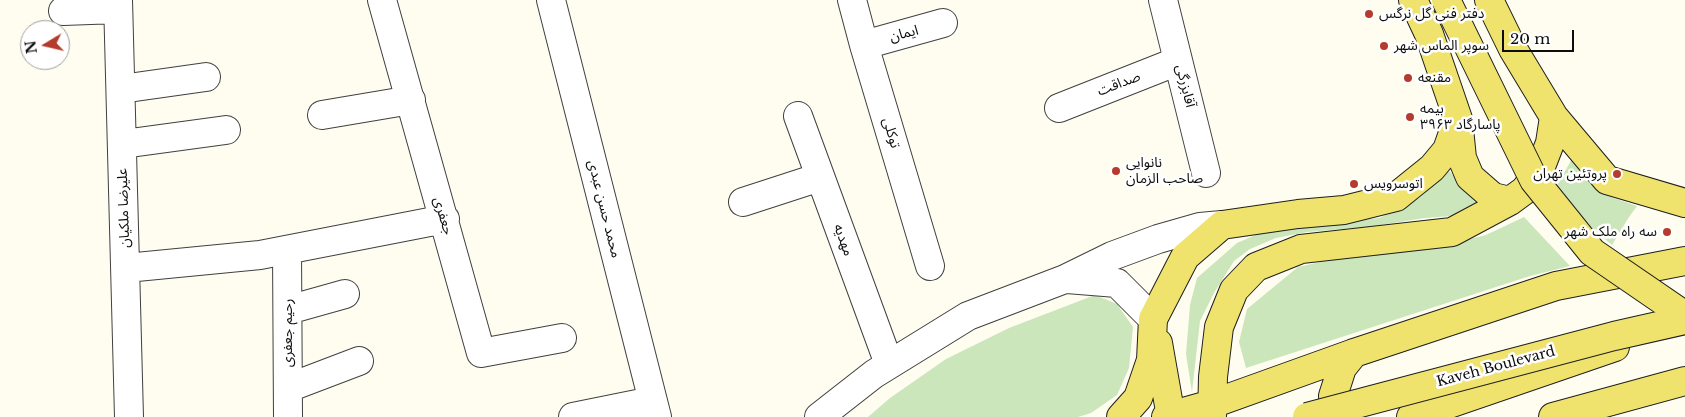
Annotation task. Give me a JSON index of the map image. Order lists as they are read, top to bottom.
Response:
{
  "streets": {
    "main road": ["Kaveh Boulevard"],
    "street": [
      "ایمان",
      "صداقت",
      "آقابزرگی",
      "توکلی",
      "علیرضا ملکیان",
      "محمد حسن عبدی",
      "جعفری",
      "مهدیه",
      "رحیم جعفری"
    ]
  },
  "crossings": [
    ["ایمان", "توکلی"],
    ["صداقت", "آقابزرگی"]
  ],
  "places": [
    "دفتر فنی گل نرگس",
    "سوپر الماس شهر",
    "مقنعه",
    "بیمه پاسارگاد ۳۹۶۳",
    "نانوایی صاحب الزمان",
    "پروتئین تهران",
    "اتوسرویس",
    "سه راه ملک شهر"
  ],
  "scale_bar": "20 m",
  "north": "left"
}
